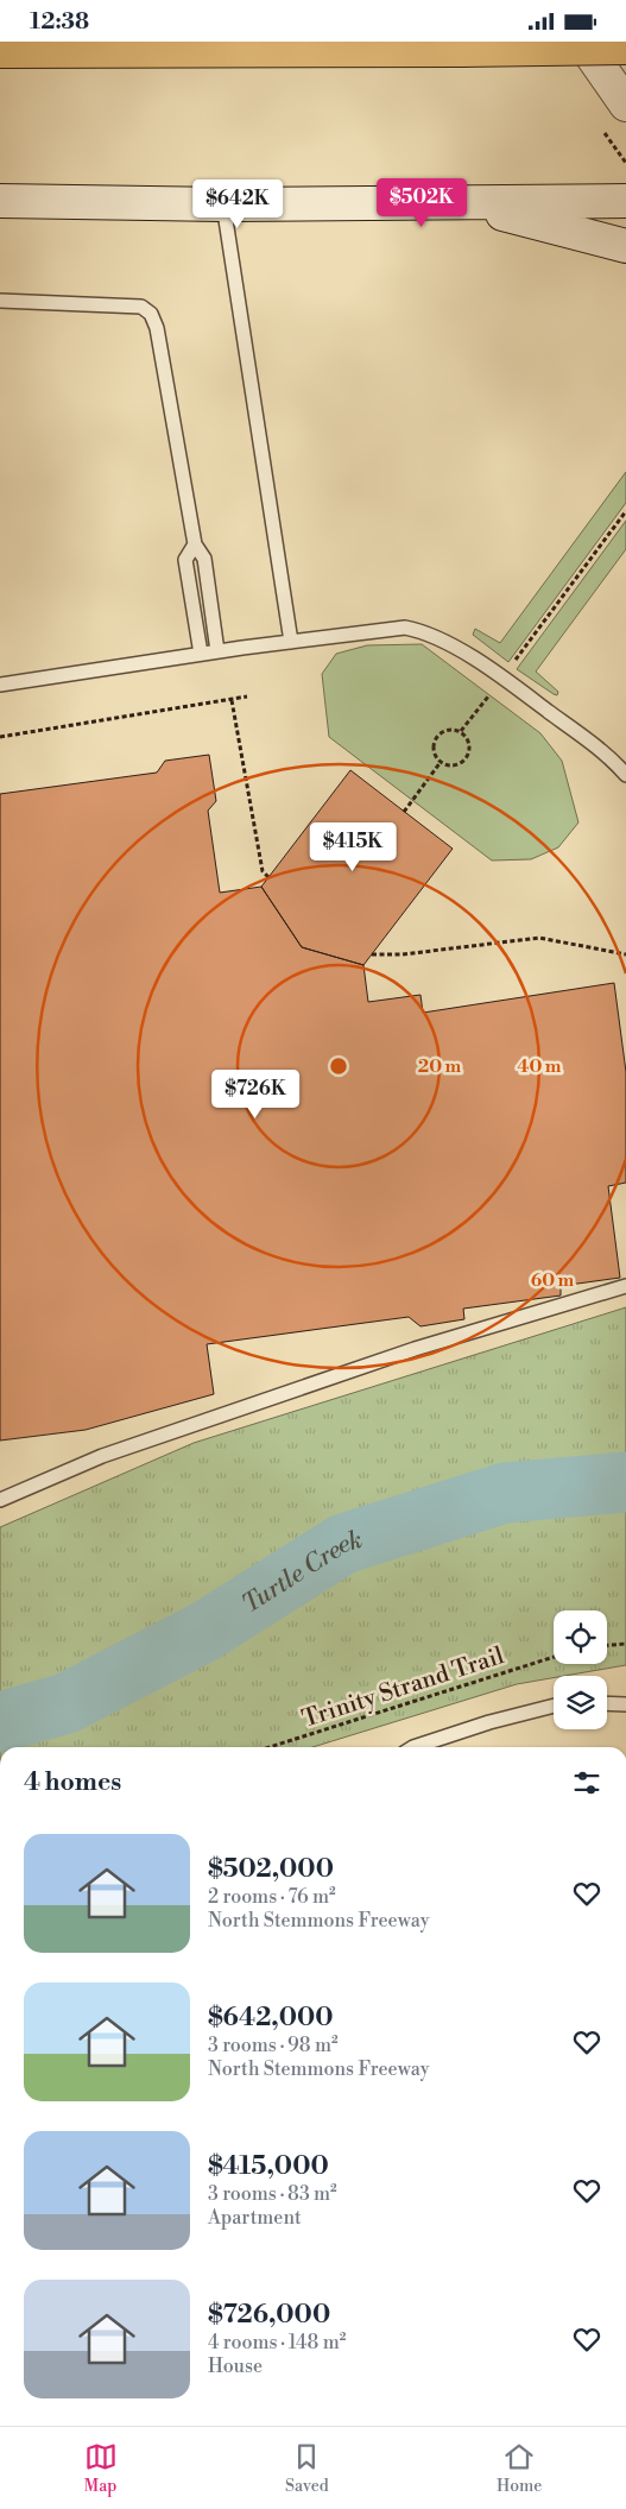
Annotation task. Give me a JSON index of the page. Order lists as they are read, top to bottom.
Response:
{
  "streets": {
    "path": ["Trinity Strand Trail"]
  },
  "water": ["Turtle Creek"],
  "page": {
    "status": "12:38",
    "price": [
      "$502K",
      "$642K",
      "$415K",
      "$726K"
    ],
    "heading": "4 homes",
    "list": [
      {
        "name": "$502,000",
        "note": "2 rooms · 76 m² · North Stemmons Freeway"
      },
      {
        "name": "$642,000",
        "note": "3 rooms · 98 m² · North Stemmons Freeway"
      },
      {
        "name": "$415,000",
        "note": "3 rooms · 83 m² · Apartment"
      },
      {
        "name": "$726,000",
        "note": "4 rooms · 148 m² · House"
      }
    ],
    "tabs": ["Map", "Saved", "Home"]
  },
  "rings": ["20 m", "40 m", "60 m"]
}
